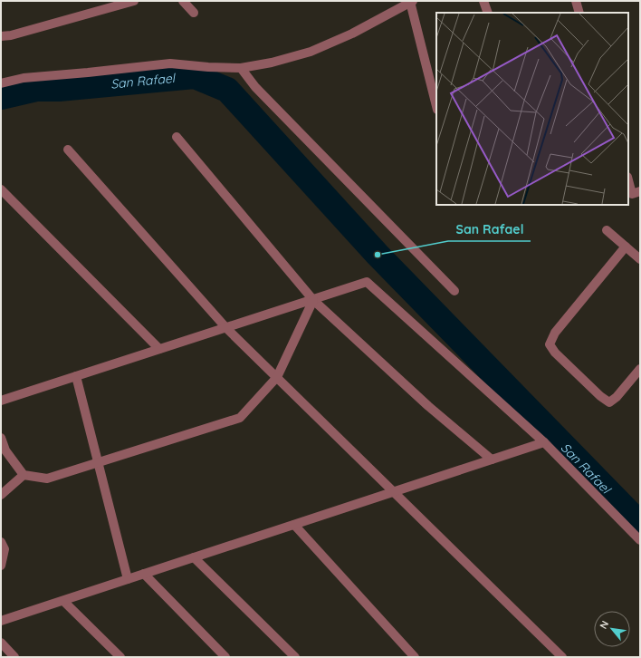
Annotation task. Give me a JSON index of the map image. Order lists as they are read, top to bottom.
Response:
{
  "water": ["San Rafael"],
  "places": ["San Rafael"],
  "north": "top left"
}
